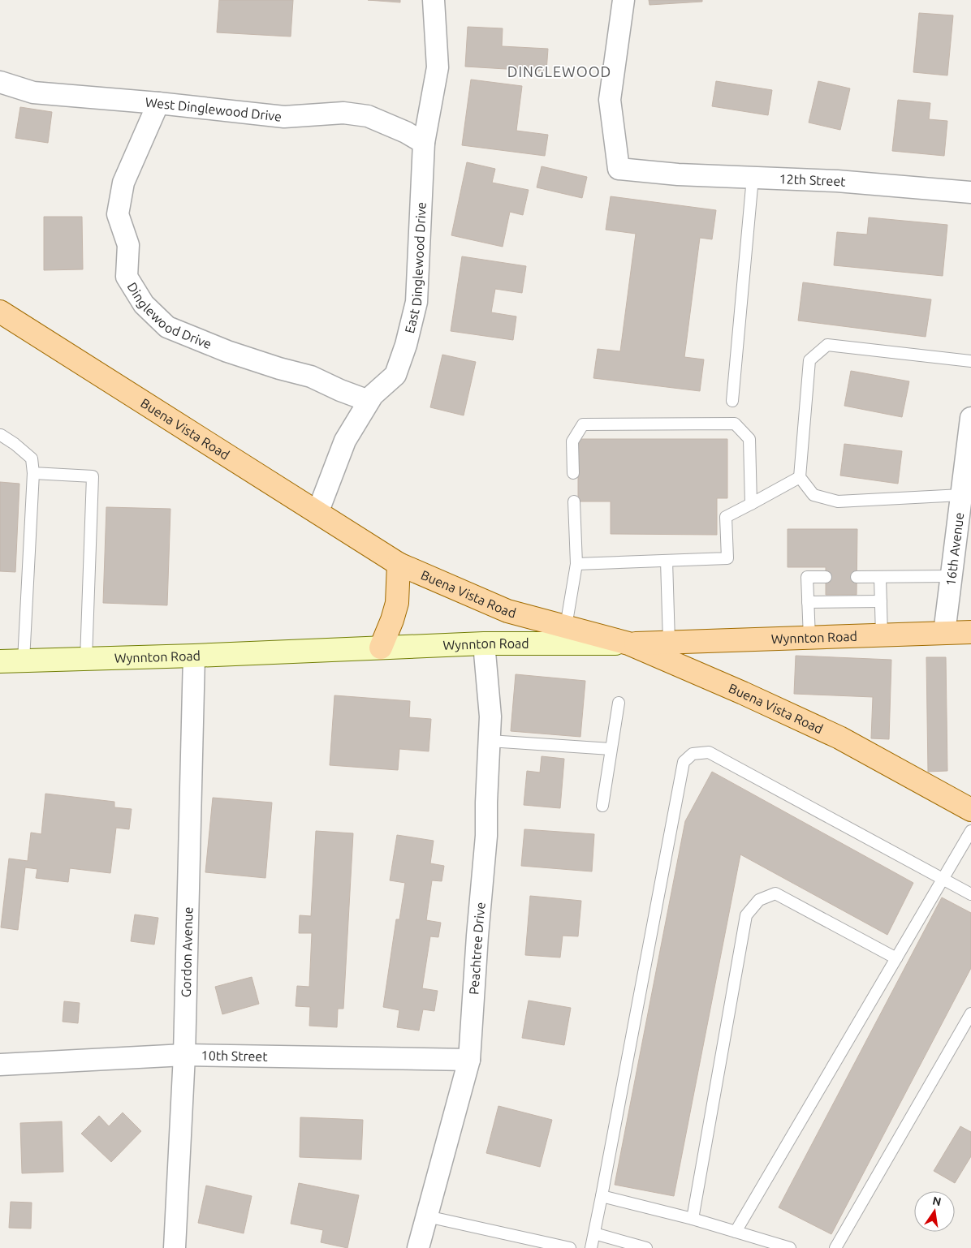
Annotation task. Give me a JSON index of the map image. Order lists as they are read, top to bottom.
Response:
{
  "streets": {
    "main road": ["Buena Vista Road", "Wynnton Road"],
    "street": [
      "West Dinglewood Drive",
      "12th Street",
      "East Dinglewood Drive",
      "Dinglewood Drive",
      "16th Avenue",
      "Peachtree Drive",
      "Gordon Avenue",
      "10th Street"
    ]
  },
  "crossings": [
    ["West Dinglewood Drive", "East Dinglewood Drive"],
    ["West Dinglewood Drive", "Dinglewood Drive"],
    ["East Dinglewood Drive", "Dinglewood Drive"],
    ["East Dinglewood Drive", "Buena Vista Road"],
    ["Buena Vista Road", "Wynnton Road"],
    ["16th Avenue", "Wynnton Road"],
    ["Wynnton Road", "Peachtree Drive"],
    ["Wynnton Road", "Gordon Avenue"],
    ["Peachtree Drive", "10th Street"],
    ["Gordon Avenue", "10th Street"]
  ],
  "districts": ["DINGLEWOOD"],
  "north": "top"
}
